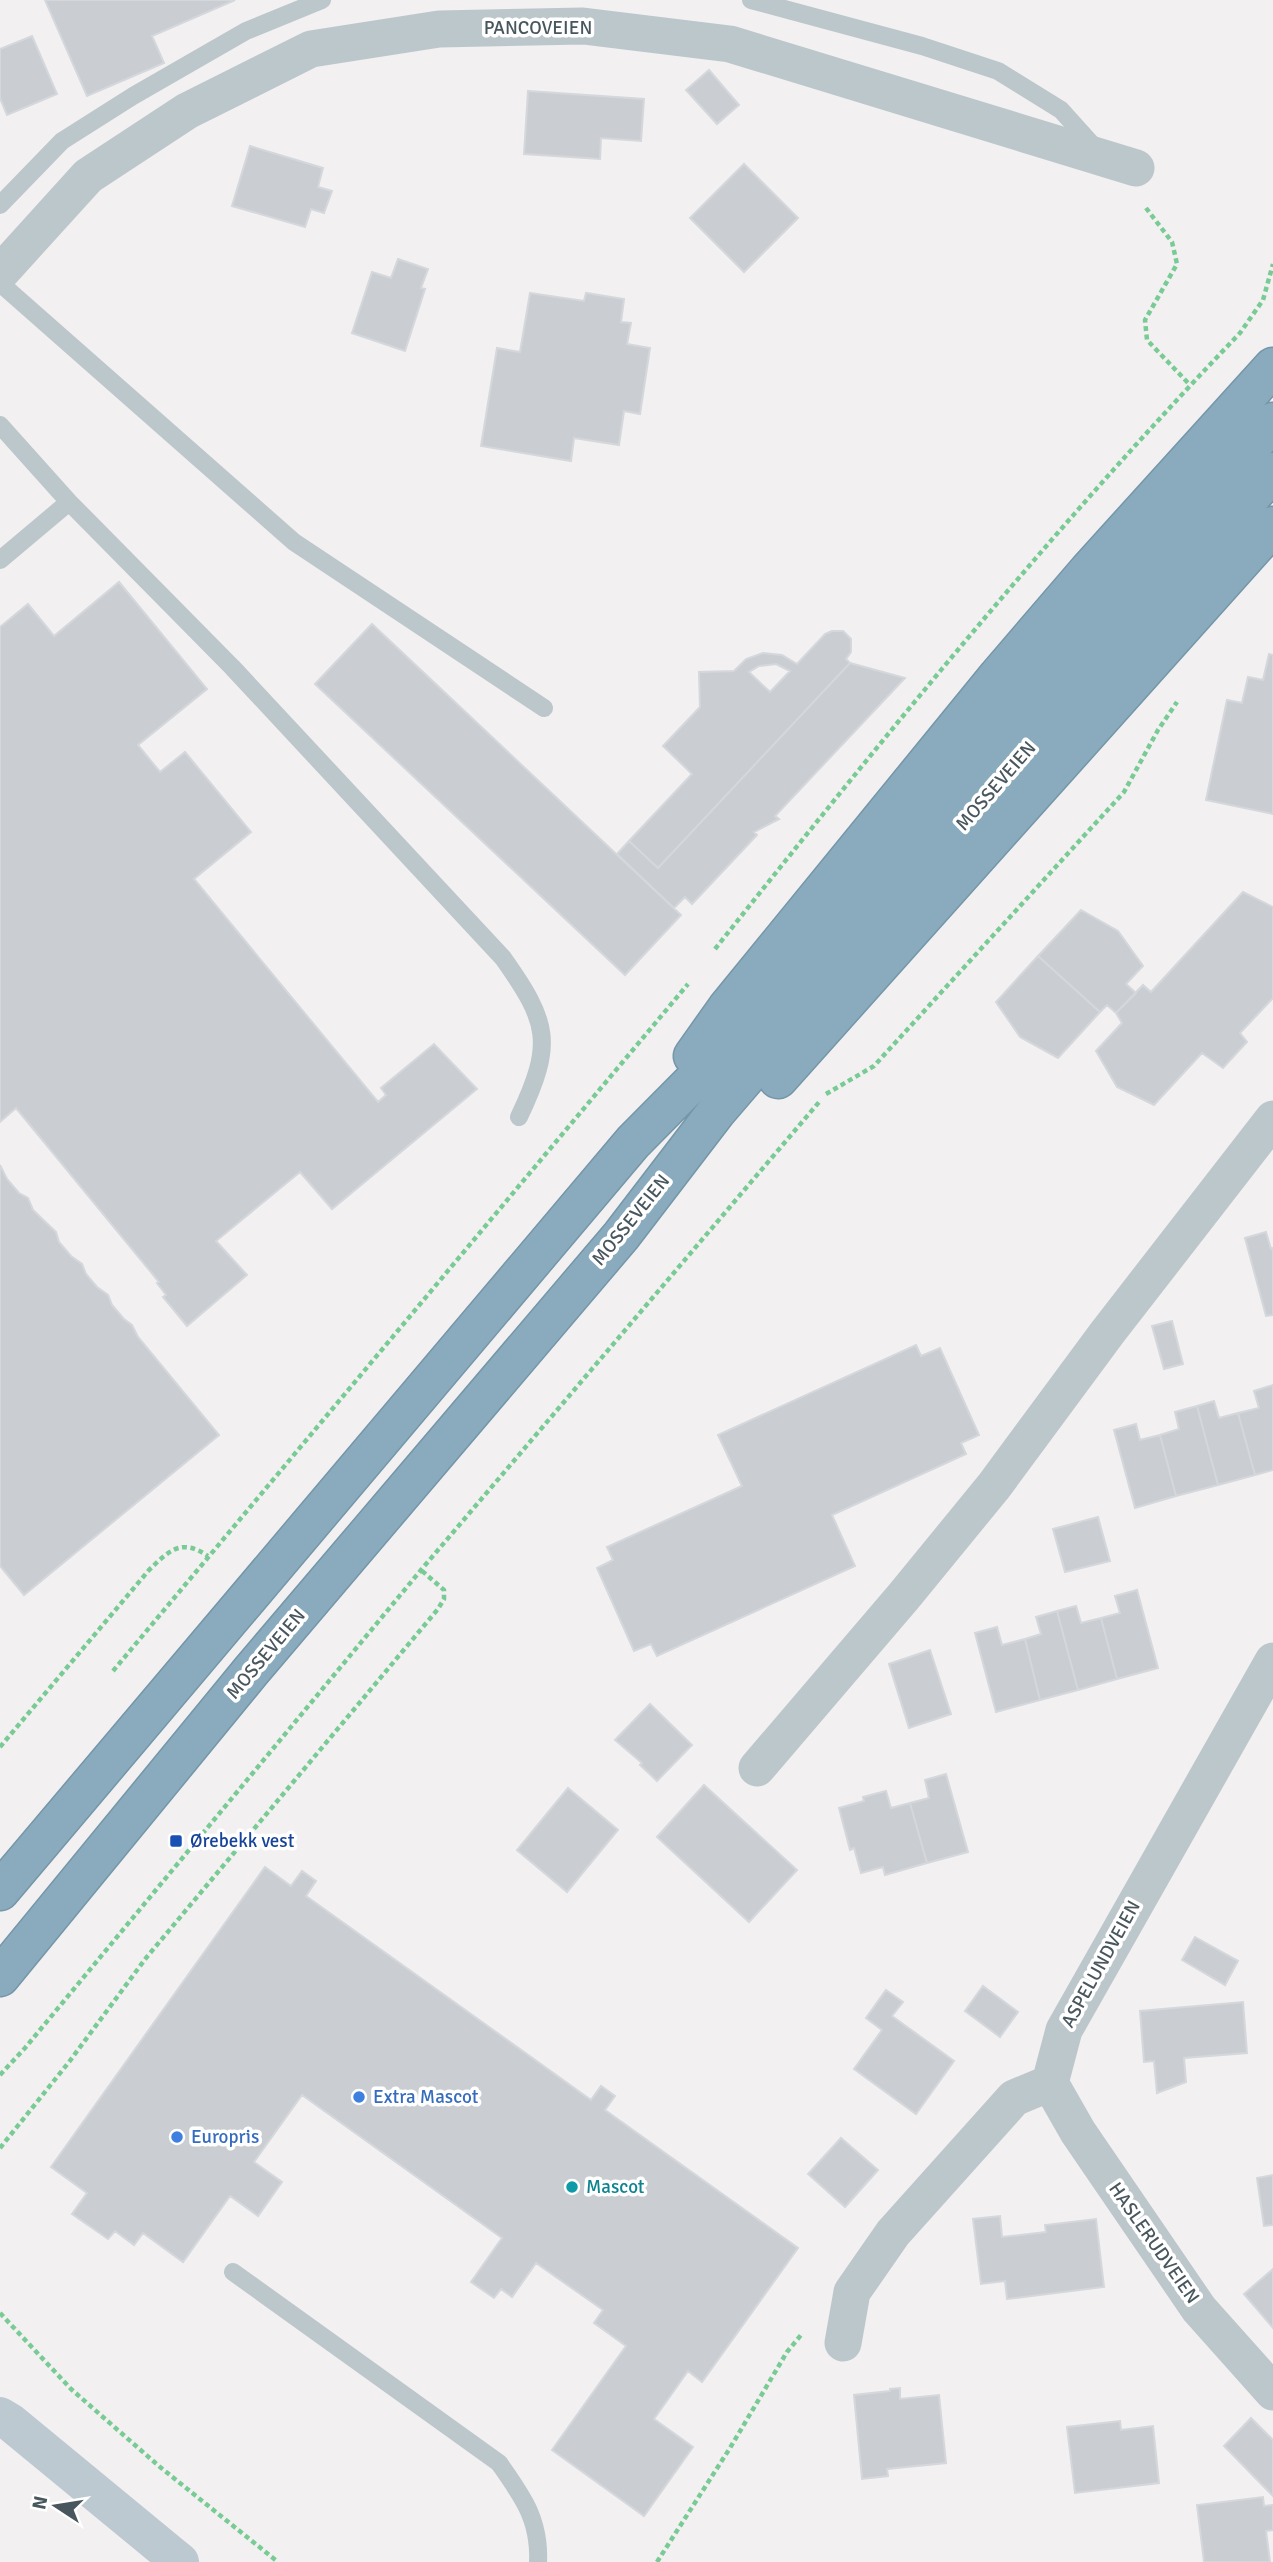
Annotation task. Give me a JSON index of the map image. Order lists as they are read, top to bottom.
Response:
{
  "streets": {
    "highway": ["MOSSEVEIEN"],
    "street": ["PANCOVEIEN", "ASPELUNDVEIEN", "HASLERUDVEIEN"]
  },
  "crossings": [
    ["ASPELUNDVEIEN", "HASLERUDVEIEN"]
  ],
  "places": {
    "transit": ["Ørebekk vest"],
    "other": ["Extra Mascot", "Europris", "Mascot"]
  },
  "north": "left"
}
